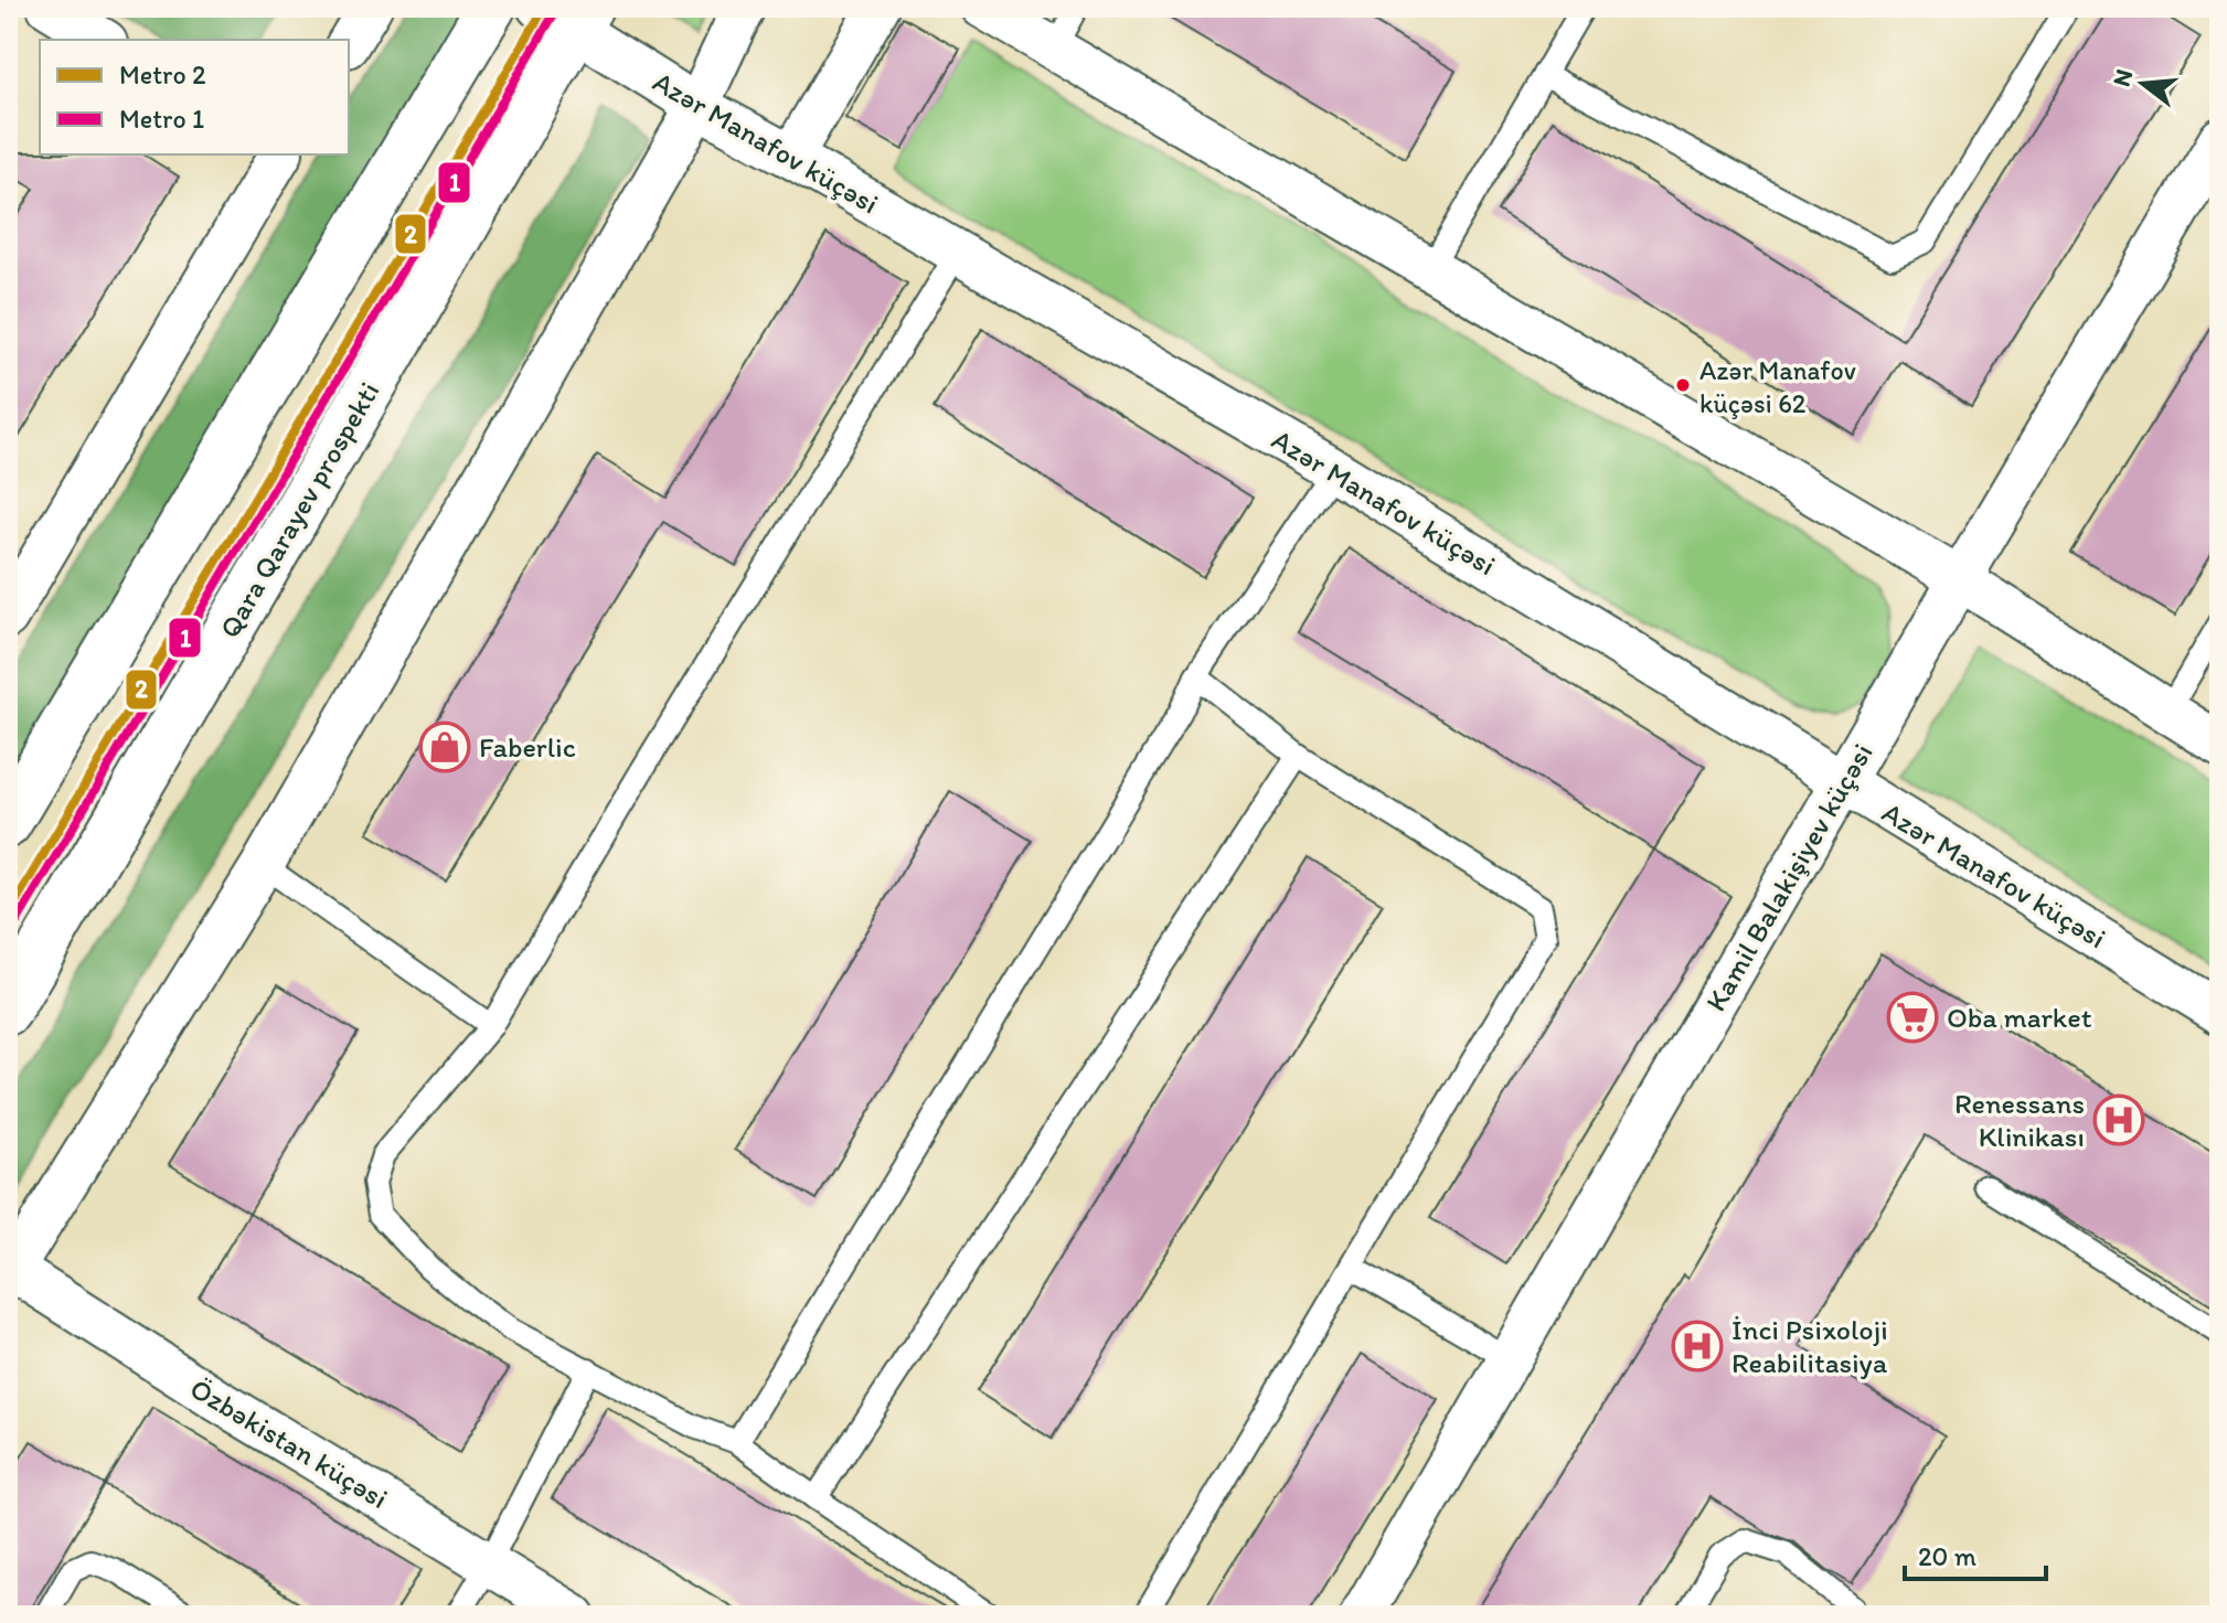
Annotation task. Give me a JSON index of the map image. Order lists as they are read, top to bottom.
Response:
{
  "streets": {
    "main road": ["Qara Qarayev prospekti"],
    "street": ["Azər Manafov küçəsi", "Kamil Balakişiyev küçəsi", "Özbəkistan küçəsi"]
  },
  "crossings": [
    ["Azər Manafov küçəsi", "Qara Qarayev prospekti"],
    ["Azər Manafov küçəsi", "Kamil Balakişiyev küçəsi"]
  ],
  "places": {
    "other": ["Azər Manafov küçəsi 62"],
    "shop": ["Faberlic"],
    "supermarket": ["Oba market"],
    "hospital": ["Renessans Klinikası", "İnci Psixoloji Reabilitasiya"]
  },
  "lines": ["metro line 2", "metro line 1"],
  "legend": ["Metro 2", "Metro 1"],
  "scale_bar": "20 m",
  "north": "left"
}
